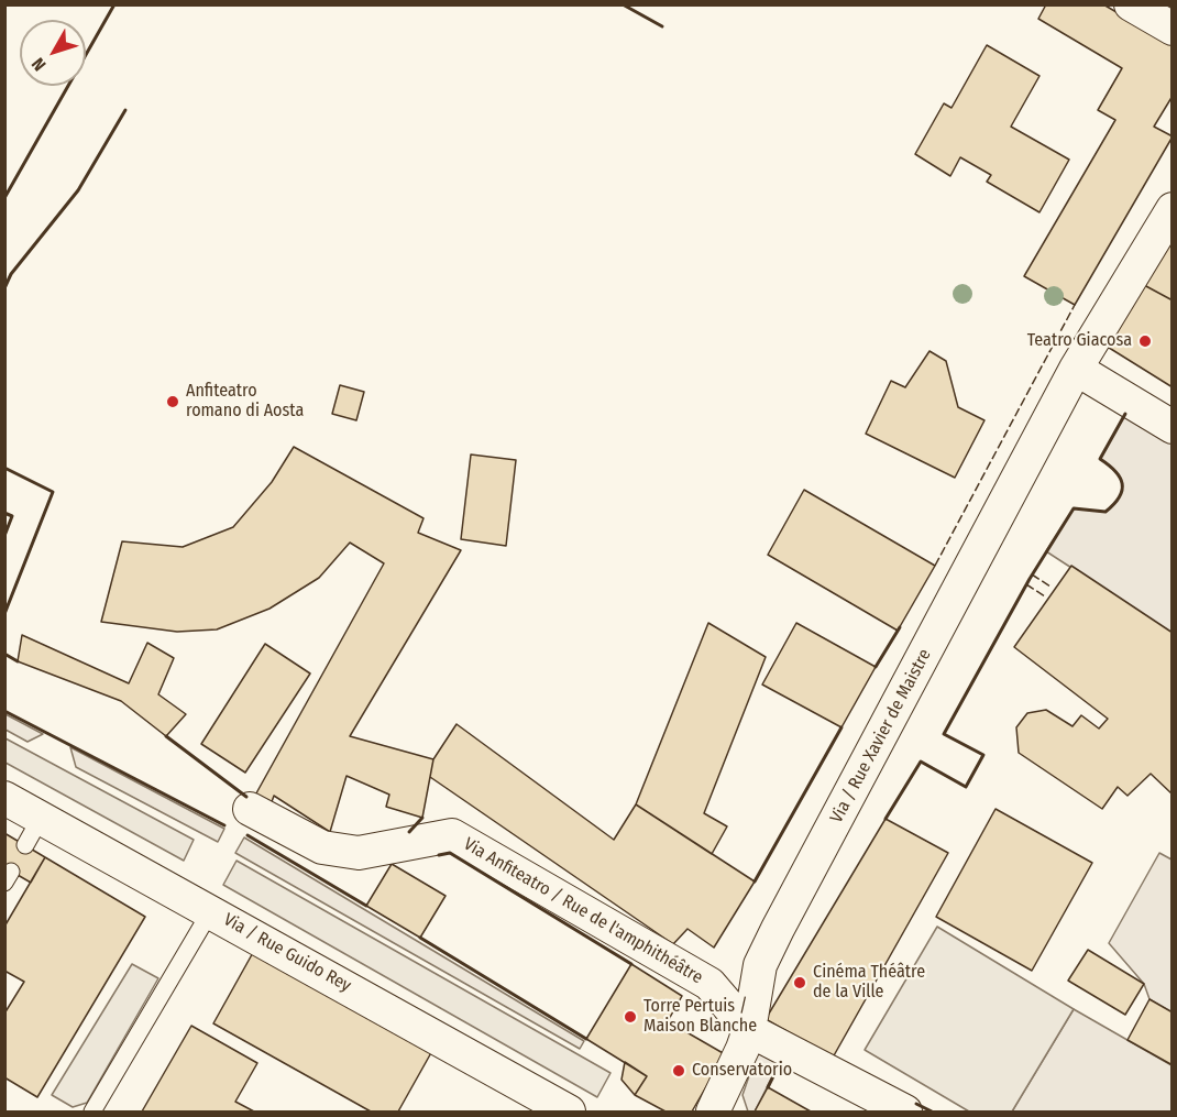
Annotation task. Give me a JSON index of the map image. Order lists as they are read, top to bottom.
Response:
{
  "streets": {
    "street": ["Via / Rue Xavier de Maistre", "Via Anfiteatro / Rue de l'amphithéâtre", "Via / Rue Guido Rey"]
  },
  "crossings": [
    ["Via / Rue Xavier de Maistre", "Via Anfiteatro / Rue de l'amphithéâtre"]
  ],
  "places": [
    "Teatro Giacosa",
    "Anfiteatro romano di Aosta",
    "Cinéma Théâtre de la Ville",
    "Torre Pertuis / Maison Blanche",
    "Conservatorio"
  ],
  "north": "bottom left"
}
